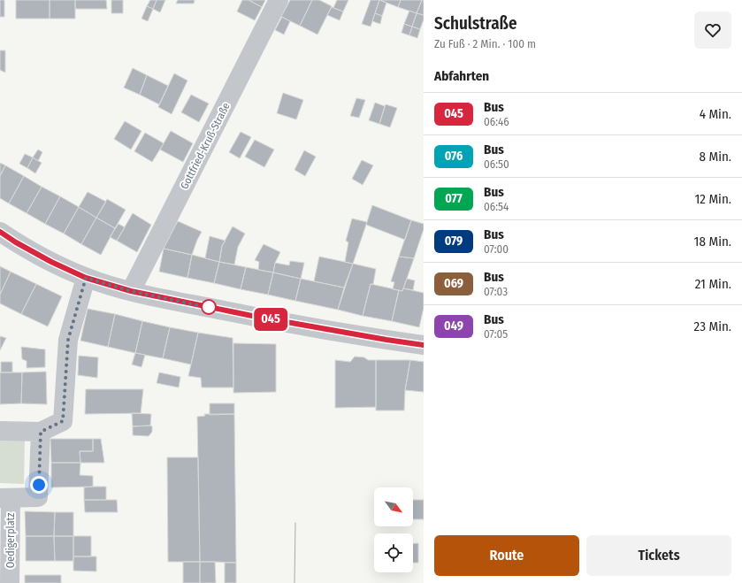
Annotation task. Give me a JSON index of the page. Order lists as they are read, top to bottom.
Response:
{
  "streets": {
    "street": ["Gottfried-Kruß-Straße", "Oedigerplatz"]
  },
  "lines": ["bus line 045"],
  "north": "bottom right",
  "page": {
    "on_map": "045",
    "heading": [
      ["Schulstraße", "Zu Fuß · 2 Min. · 100 m"],
      "Abfahrten"
    ],
    "list": [
      {
        "mark": "045",
        "name": "Bus",
        "note": "06:46",
        "value": "4 Min."
      },
      {
        "mark": "076",
        "name": "Bus",
        "note": "06:50",
        "value": "8 Min."
      },
      {
        "mark": "077",
        "name": "Bus",
        "note": "06:54",
        "value": "12 Min."
      },
      {
        "mark": "079",
        "name": "Bus",
        "note": "07:00",
        "value": "18 Min."
      },
      {
        "mark": "069",
        "name": "Bus",
        "note": "07:03",
        "value": "21 Min."
      },
      {
        "mark": "049",
        "name": "Bus",
        "note": "07:05",
        "value": "23 Min."
      }
    ],
    "buttons": ["Route", "Tickets"]
  }
}
